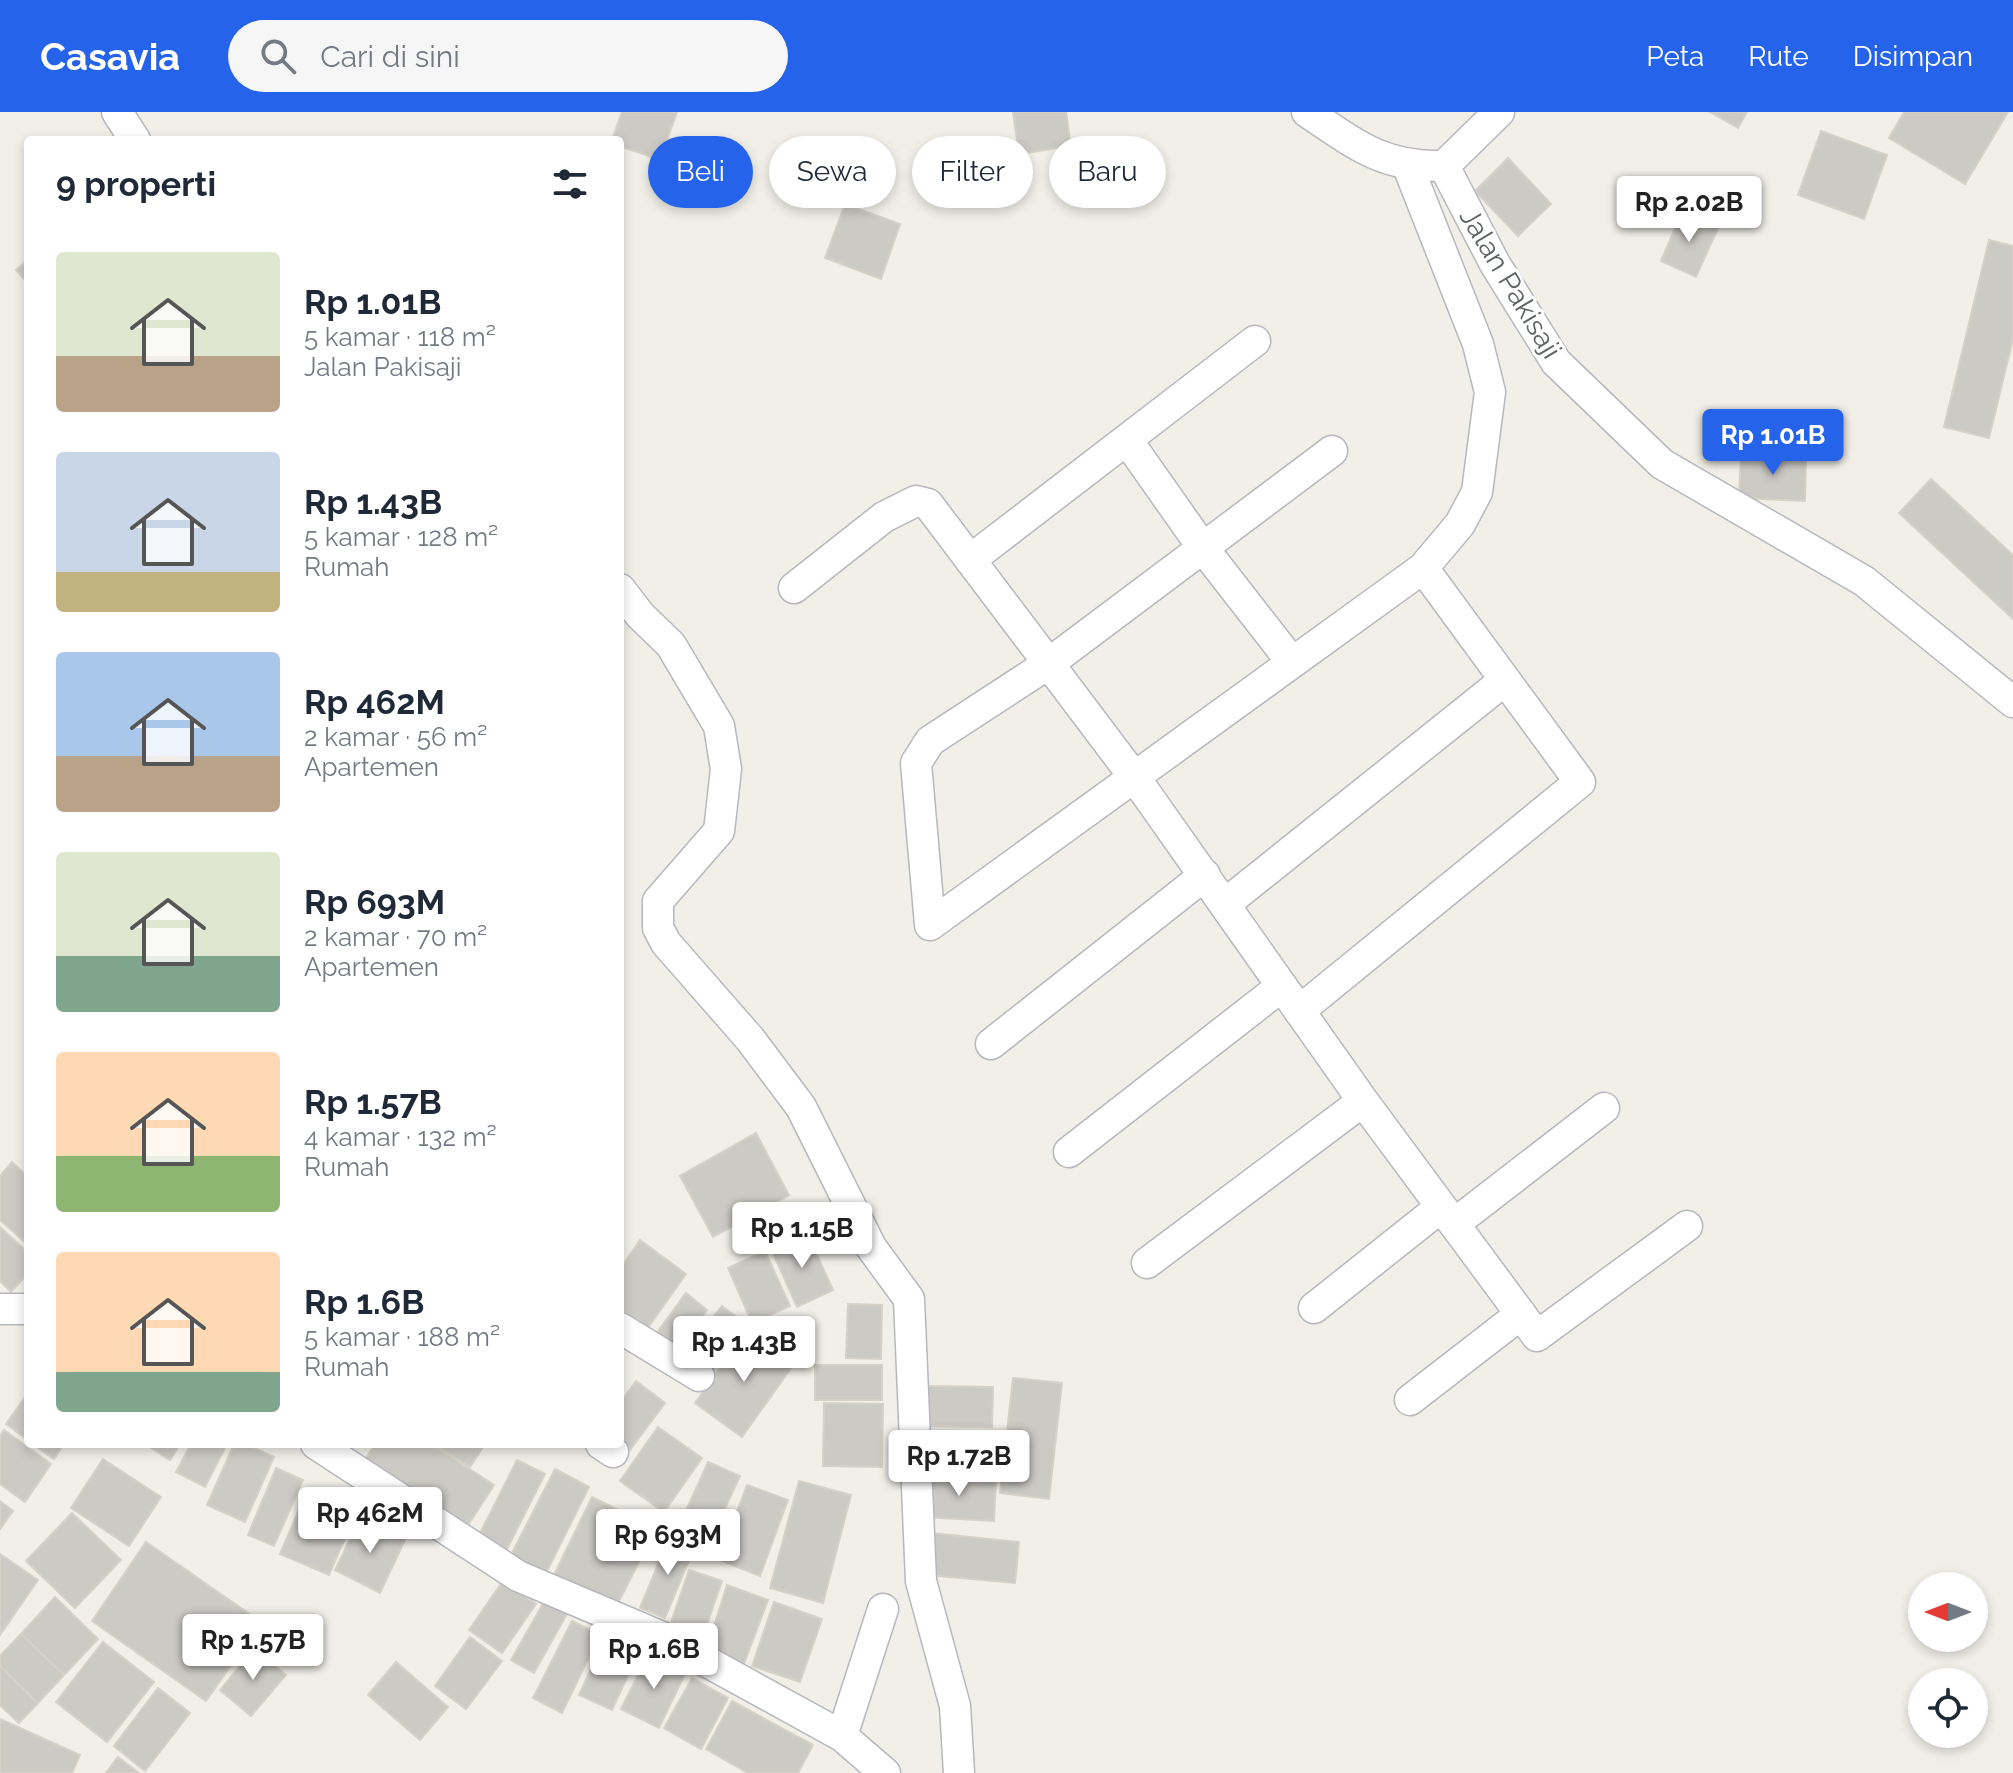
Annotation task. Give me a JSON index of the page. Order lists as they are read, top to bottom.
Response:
{
  "streets": {
    "street": ["Jalan Pakisaji"]
  },
  "north": "left",
  "page": {
    "header": "Casavia",
    "search": "Cari di sini",
    "nav": ["Peta", "Rute", "Disimpan"],
    "chip": [
      "Beli",
      "Sewa",
      "Filter",
      "Baru"
    ],
    "heading": "9 properti",
    "price": [
      "Rp 2.02B",
      "Rp 1.01B",
      "Rp 1.15B",
      "Rp 1.43B",
      "Rp 1.72B",
      "Rp 462M",
      "Rp 693M",
      "Rp 1.57B",
      "Rp 1.6B"
    ],
    "list": [
      {
        "name": "Rp 1.01B",
        "note": "5 kamar · 118 m² · Jalan Pakisaji"
      },
      {
        "name": "Rp 1.43B",
        "note": "5 kamar · 128 m² · Rumah"
      },
      {
        "name": "Rp 462M",
        "note": "2 kamar · 56 m² · Apartemen"
      },
      {
        "name": "Rp 693M",
        "note": "2 kamar · 70 m² · Apartemen"
      },
      {
        "name": "Rp 1.57B",
        "note": "4 kamar · 132 m² · Rumah"
      },
      {
        "name": "Rp 1.6B",
        "note": "5 kamar · 188 m² · Rumah"
      }
    ]
  }
}
